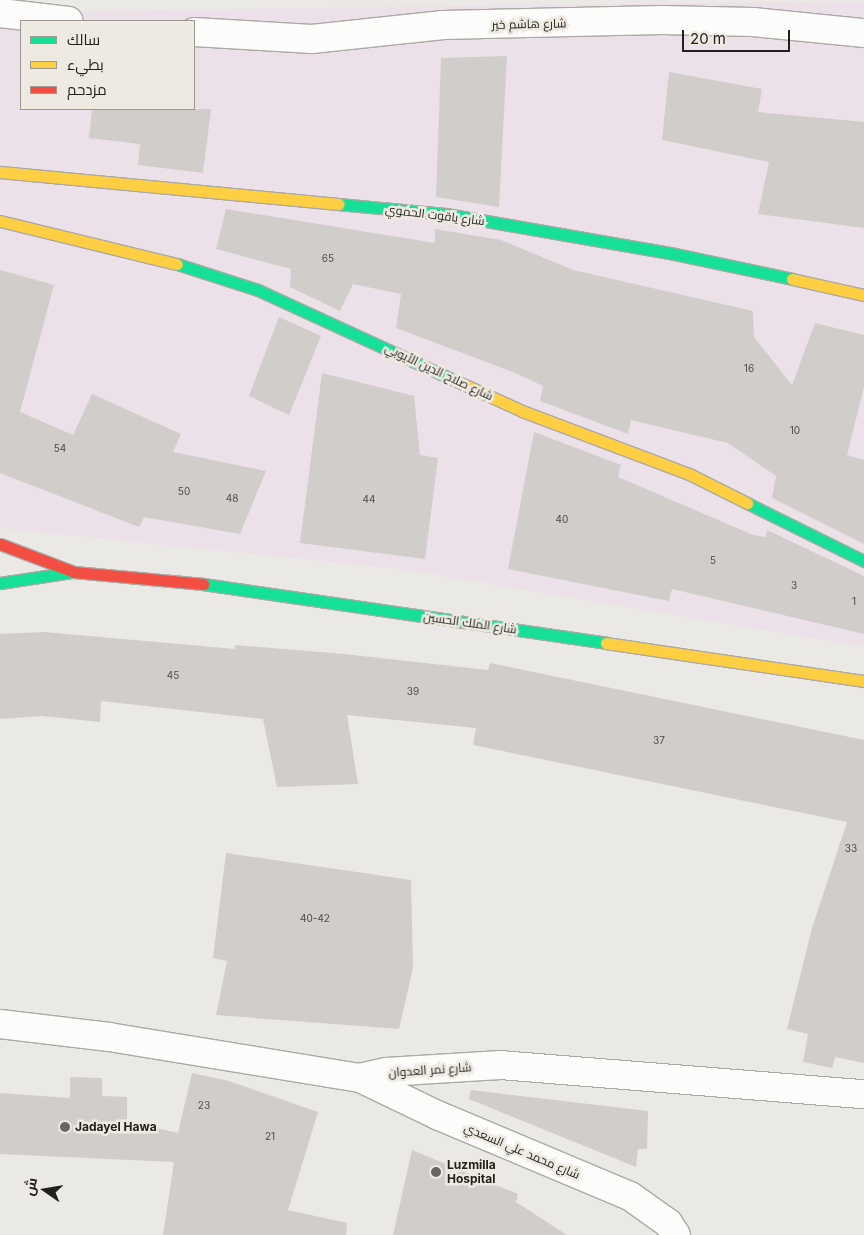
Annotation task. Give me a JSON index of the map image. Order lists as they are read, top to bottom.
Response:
{
  "streets": {
    "street": [
      "شارع هاشم خير",
      "شارع ياقوت الحموي",
      "شارع صلاح الدين الأيوبي",
      "شارع الملك الحسين",
      "شارع نمر العدوان",
      "شارع محمد علي السعدي"
    ]
  },
  "crossings": [
    ["شارع نمر العدوان", "شارع محمد علي السعدي"]
  ],
  "places": ["Jadayel Hawa", "Luzmilla Hospital"],
  "house_numbers": [
    "65",
    "16",
    "10",
    "54",
    "50",
    "48",
    "44",
    "40",
    "5",
    "3",
    "1",
    "45",
    "39",
    "37",
    "33",
    "40-42",
    "23",
    "21"
  ],
  "legend": ["سالك", "بطيء", "مزدحم"],
  "scale_bar": "20 m",
  "north": "left"
}
